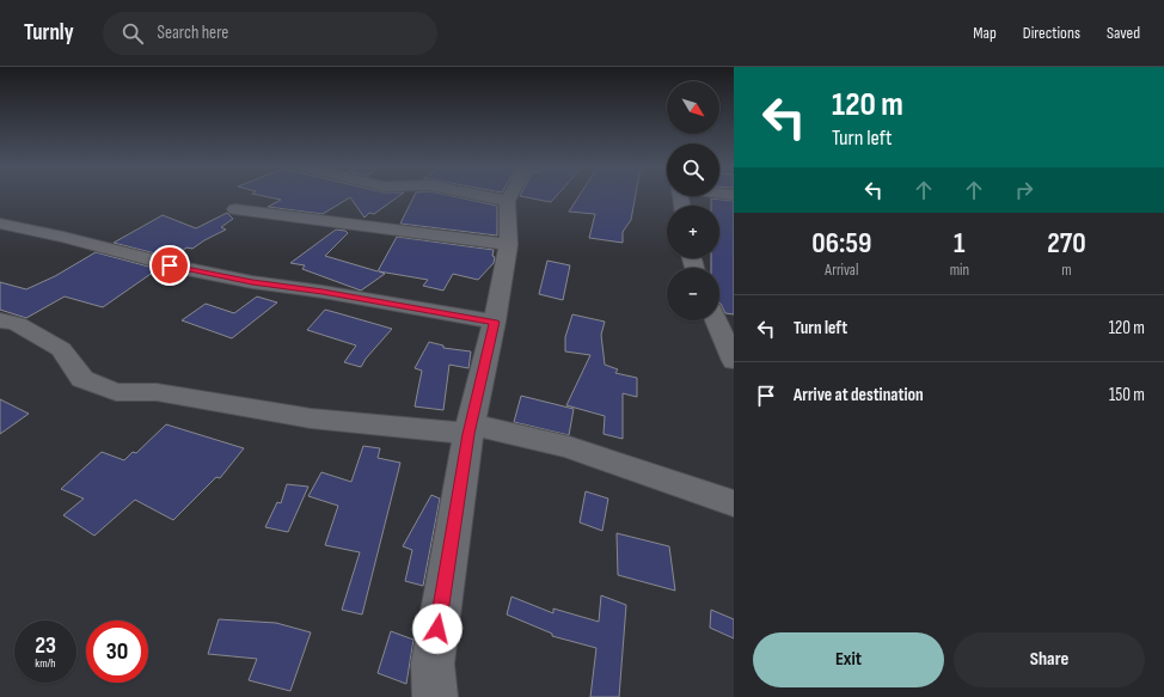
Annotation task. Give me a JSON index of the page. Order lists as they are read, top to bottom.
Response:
{
  "north": "bottom right",
  "page": {
    "header": "Turnly",
    "search": "Search here",
    "nav": ["Map", "Directions", "Saved"],
    "turn": ["120 m", "Turn left"],
    "map_buttons": ["+", "−"],
    "eta": [
      "06:59",
      "Arrival",
      "1",
      "min",
      "270",
      "m"
    ],
    "list": [
      {
        "name": "Turn left",
        "value": "120 m"
      },
      {
        "name": "Arrive at destination",
        "value": "150 m"
      }
    ],
    "speed": "23 km/h",
    "limit": "30",
    "buttons": ["Exit", "Share"]
  }
}
